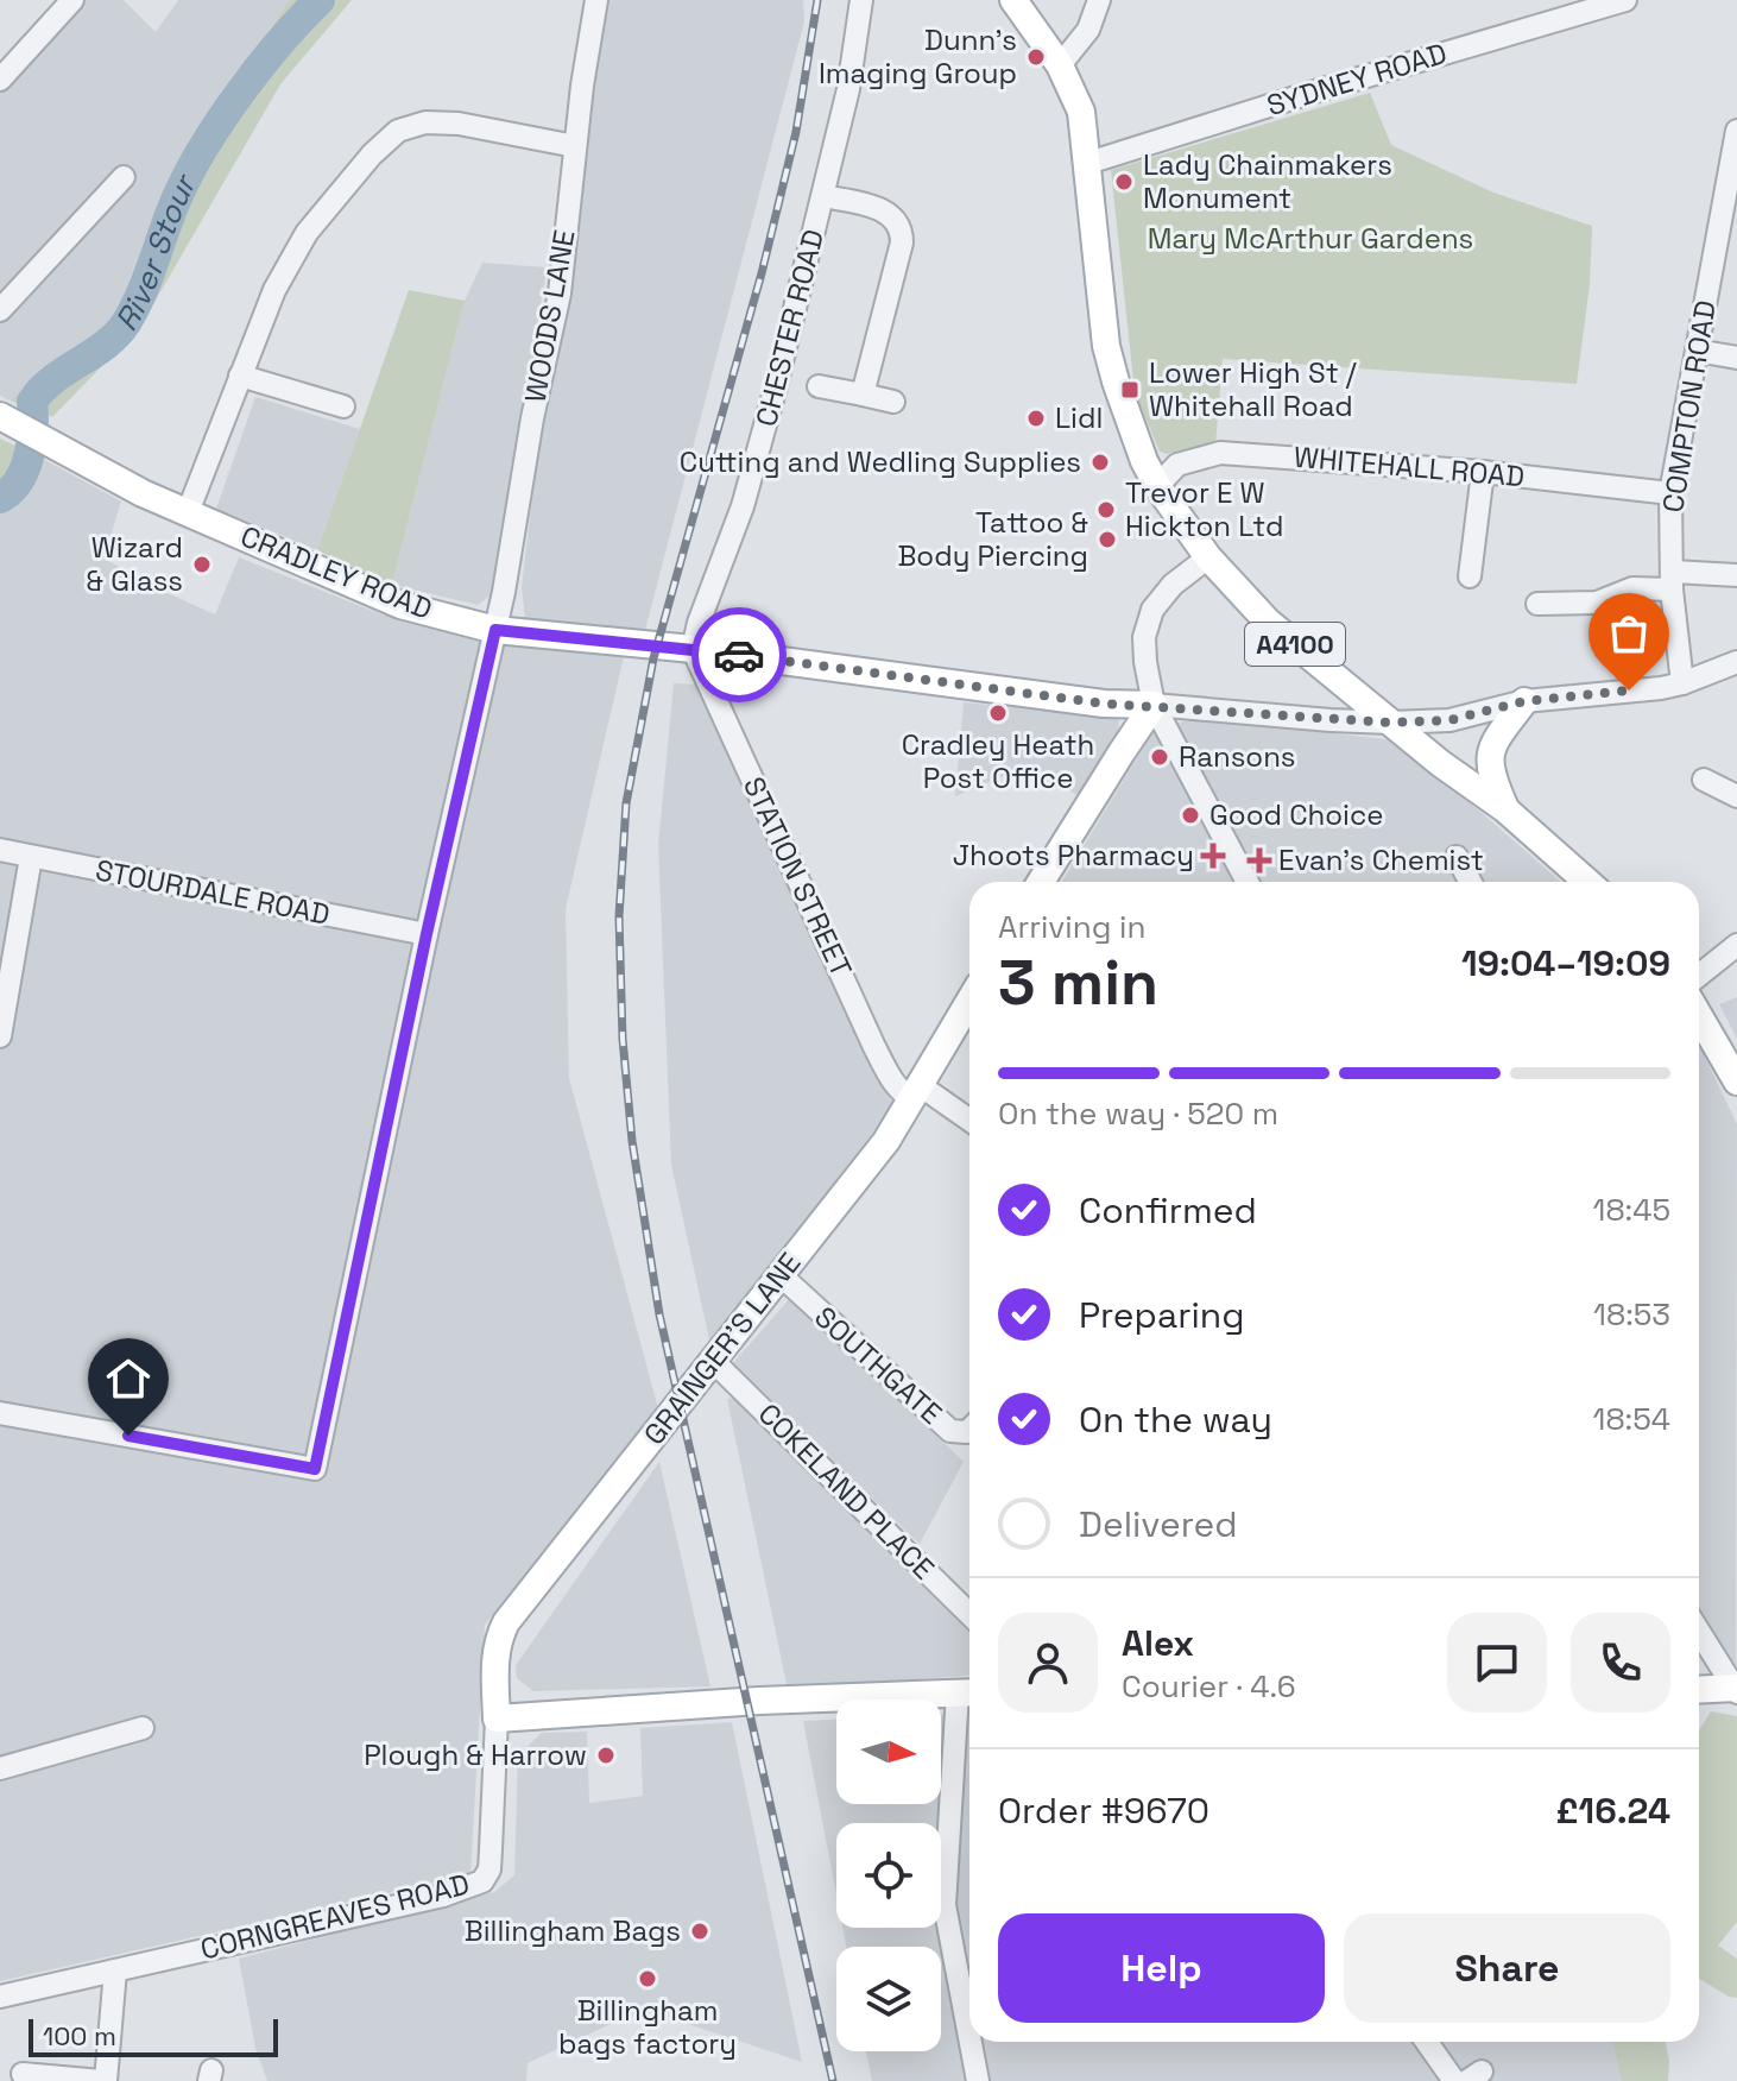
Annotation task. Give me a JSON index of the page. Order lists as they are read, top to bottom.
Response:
{
  "streets": {
    "main road": ["CRADLEY ROAD", "A4100", "GRAINGER'S LANE"],
    "street": [
      "SYDNEY ROAD",
      "WOODS LANE",
      "CHESTER ROAD",
      "COMPTON ROAD",
      "WHITEHALL ROAD",
      "STATION STREET",
      "STOURDALE ROAD",
      "SOUTHGATE",
      "COKELAND PLACE",
      "CORNGREAVES ROAD"
    ]
  },
  "crossings": [
    ["SYDNEY ROAD", "A4100"],
    ["WOODS LANE", "CRADLEY ROAD"],
    ["WOODS LANE", "STOURDALE ROAD"],
    ["CHESTER ROAD", "CRADLEY ROAD"],
    ["CHESTER ROAD", "STATION STREET"],
    ["COMPTON ROAD", "WHITEHALL ROAD"],
    ["WHITEHALL ROAD", "A4100"],
    ["CRADLEY ROAD", "STATION STREET"],
    ["STATION STREET", "GRAINGER'S LANE"],
    ["GRAINGER'S LANE", "SOUTHGATE"],
    ["GRAINGER'S LANE", "COKELAND PLACE"],
    ["GRAINGER'S LANE", "CORNGREAVES ROAD"]
  ],
  "water": ["River Stour"],
  "parks": ["Mary McArthur Gardens"],
  "places": {
    "other": [
      "Dunn's Imaging Group",
      "Lady Chainmakers Monument",
      "Lidl",
      "Cutting and Wedling Supplies",
      "Trevor E W Hickton Ltd",
      "Tattoo & Body Piercing",
      "Wizard & Glass",
      "Cradley Heath Post Office",
      "Ransons",
      "Good Choice",
      "Plough & Harrow",
      "Billingham Bags",
      "Billingham bags factory"
    ],
    "transit": ["Lower High St / Whitehall Road"],
    "health": ["Jhoots Pharmacy", "Evan's Chemist"]
  },
  "scale_bar": "100 m",
  "north": "right",
  "page": {
    "heading": ["3 min", "Arriving in", "19:04–19:09"],
    "panel": [
      "Alex",
      "Courier · 4.6",
      "Order #9670",
      "£16.24"
    ],
    "bar": "On the way · 520 m",
    "list": [
      ["Confirmed", "18:45"],
      ["Preparing", "18:53"],
      ["On the way", "18:54"],
      "Delivered"
    ],
    "buttons": ["Help", "Share"],
    "scale": "100 m"
  }
}
